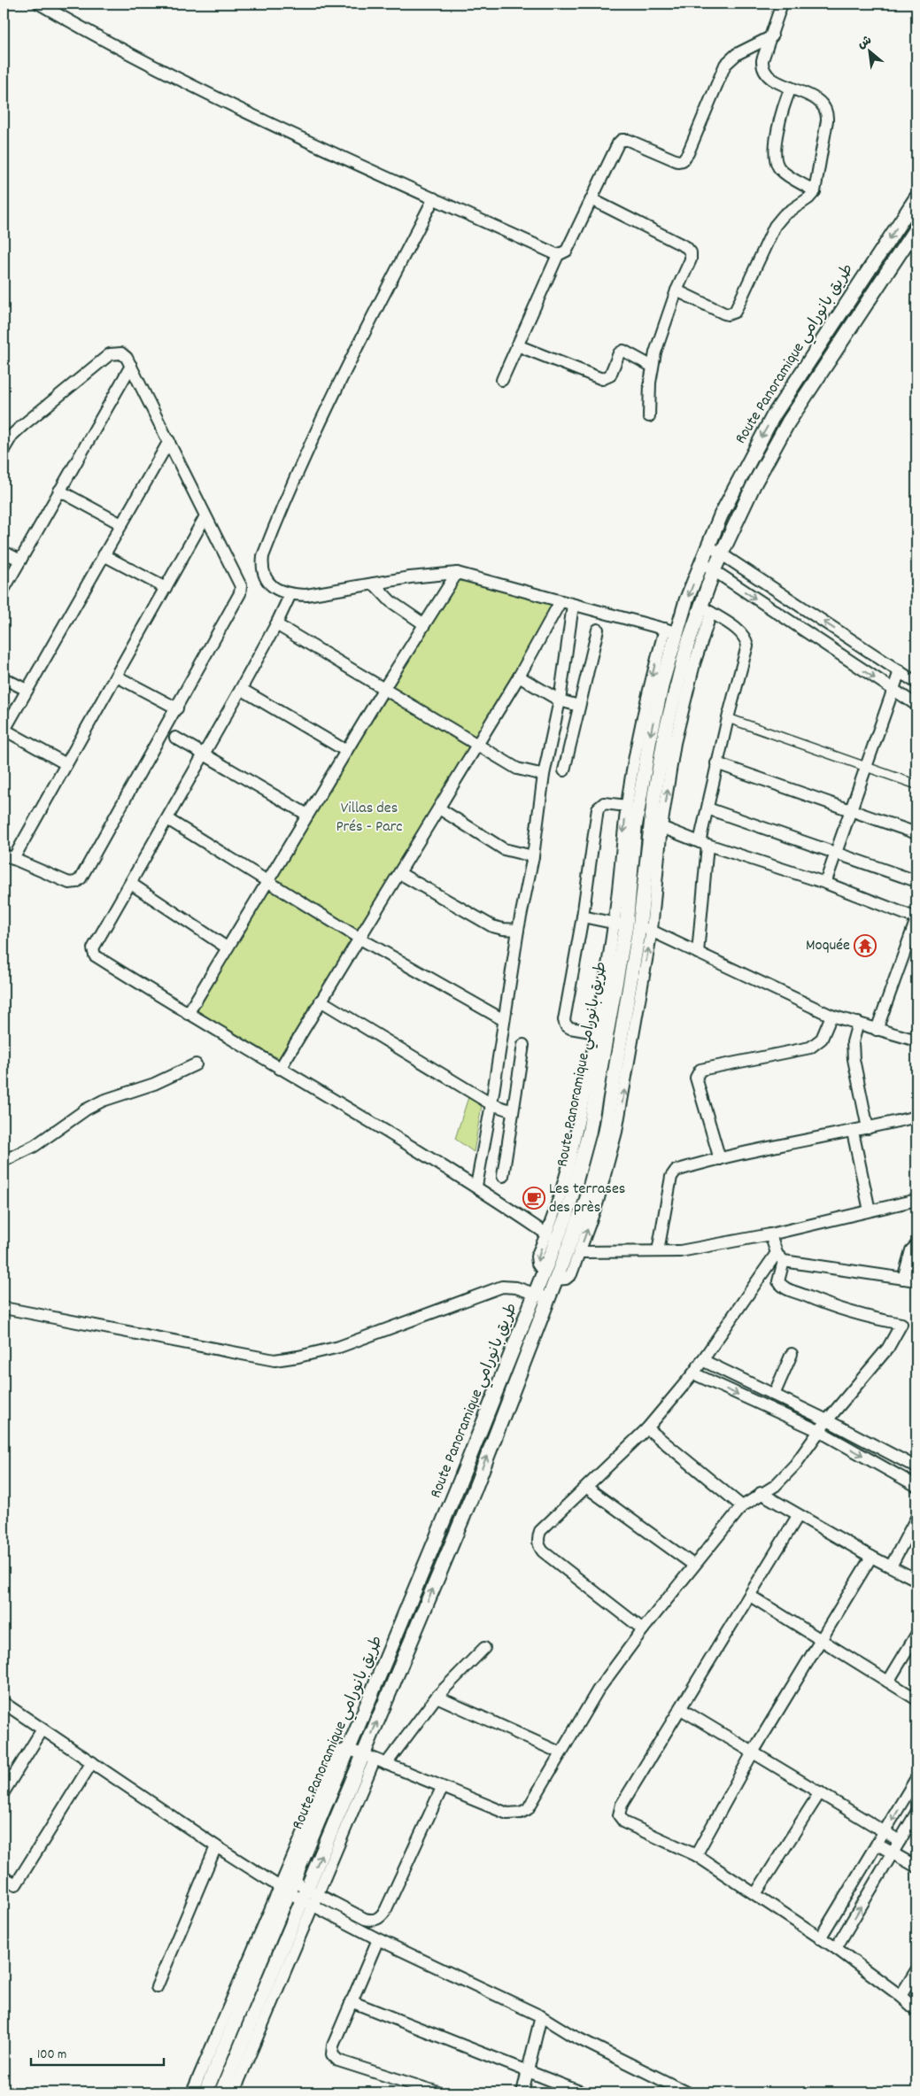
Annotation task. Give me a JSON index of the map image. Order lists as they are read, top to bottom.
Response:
{
  "streets": {
    "street": ["Route Panoramique طريق بانورامي"]
  },
  "parks": ["Villas des Prés - Parc"],
  "places": {
    "temple": ["Moquée"],
    "cafe": ["Les terrases des près"]
  },
  "scale_bar": "100 m",
  "north": "top left"
}
